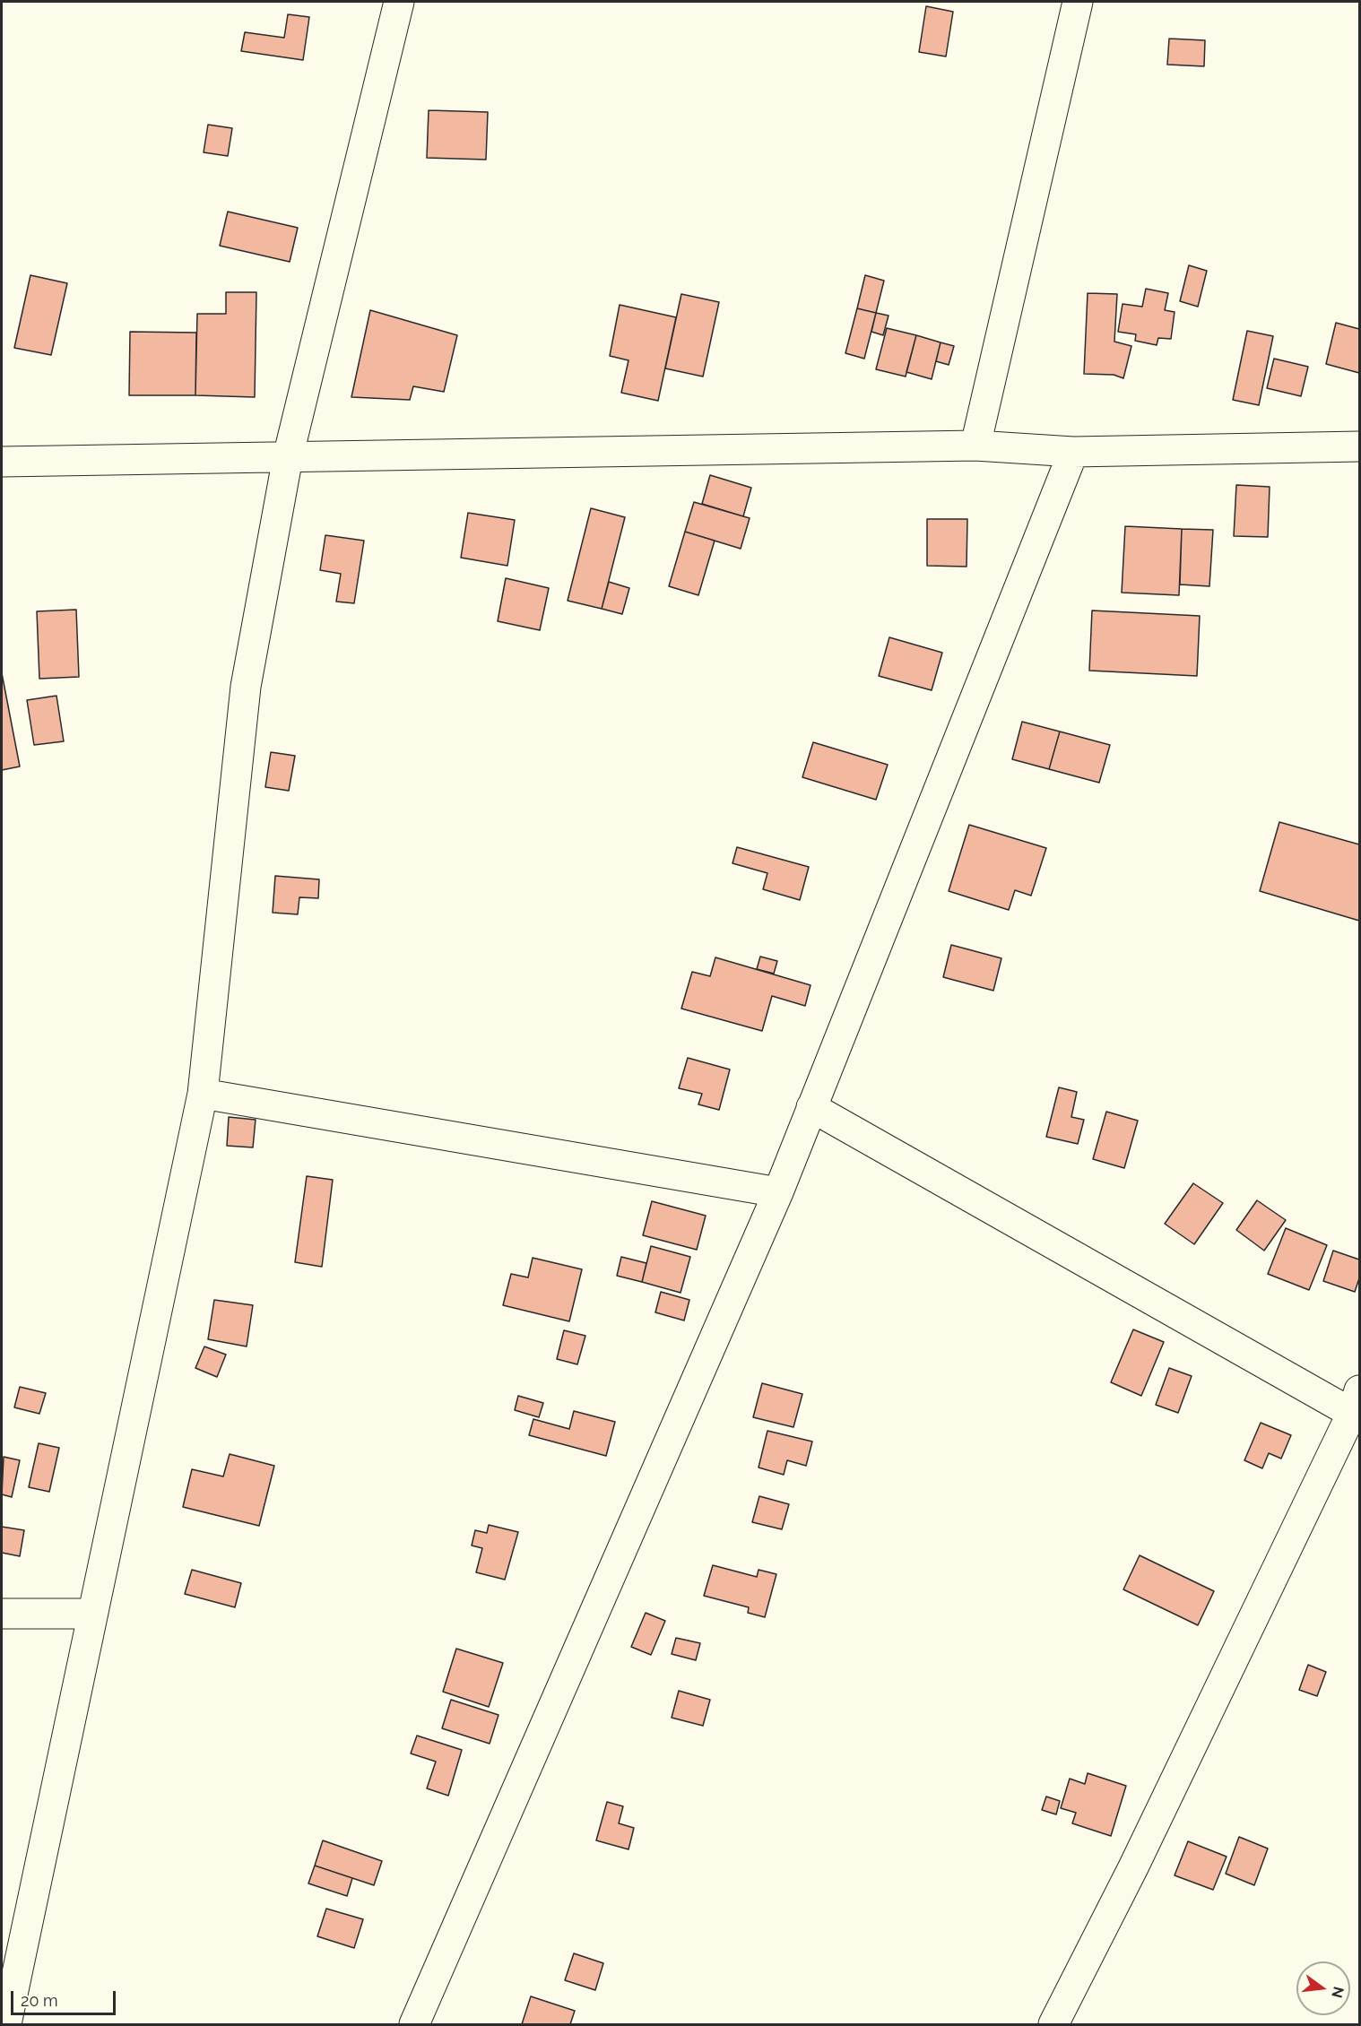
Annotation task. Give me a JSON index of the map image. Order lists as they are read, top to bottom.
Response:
{
  "scale_bar": "20 m",
  "north": "right"
}
